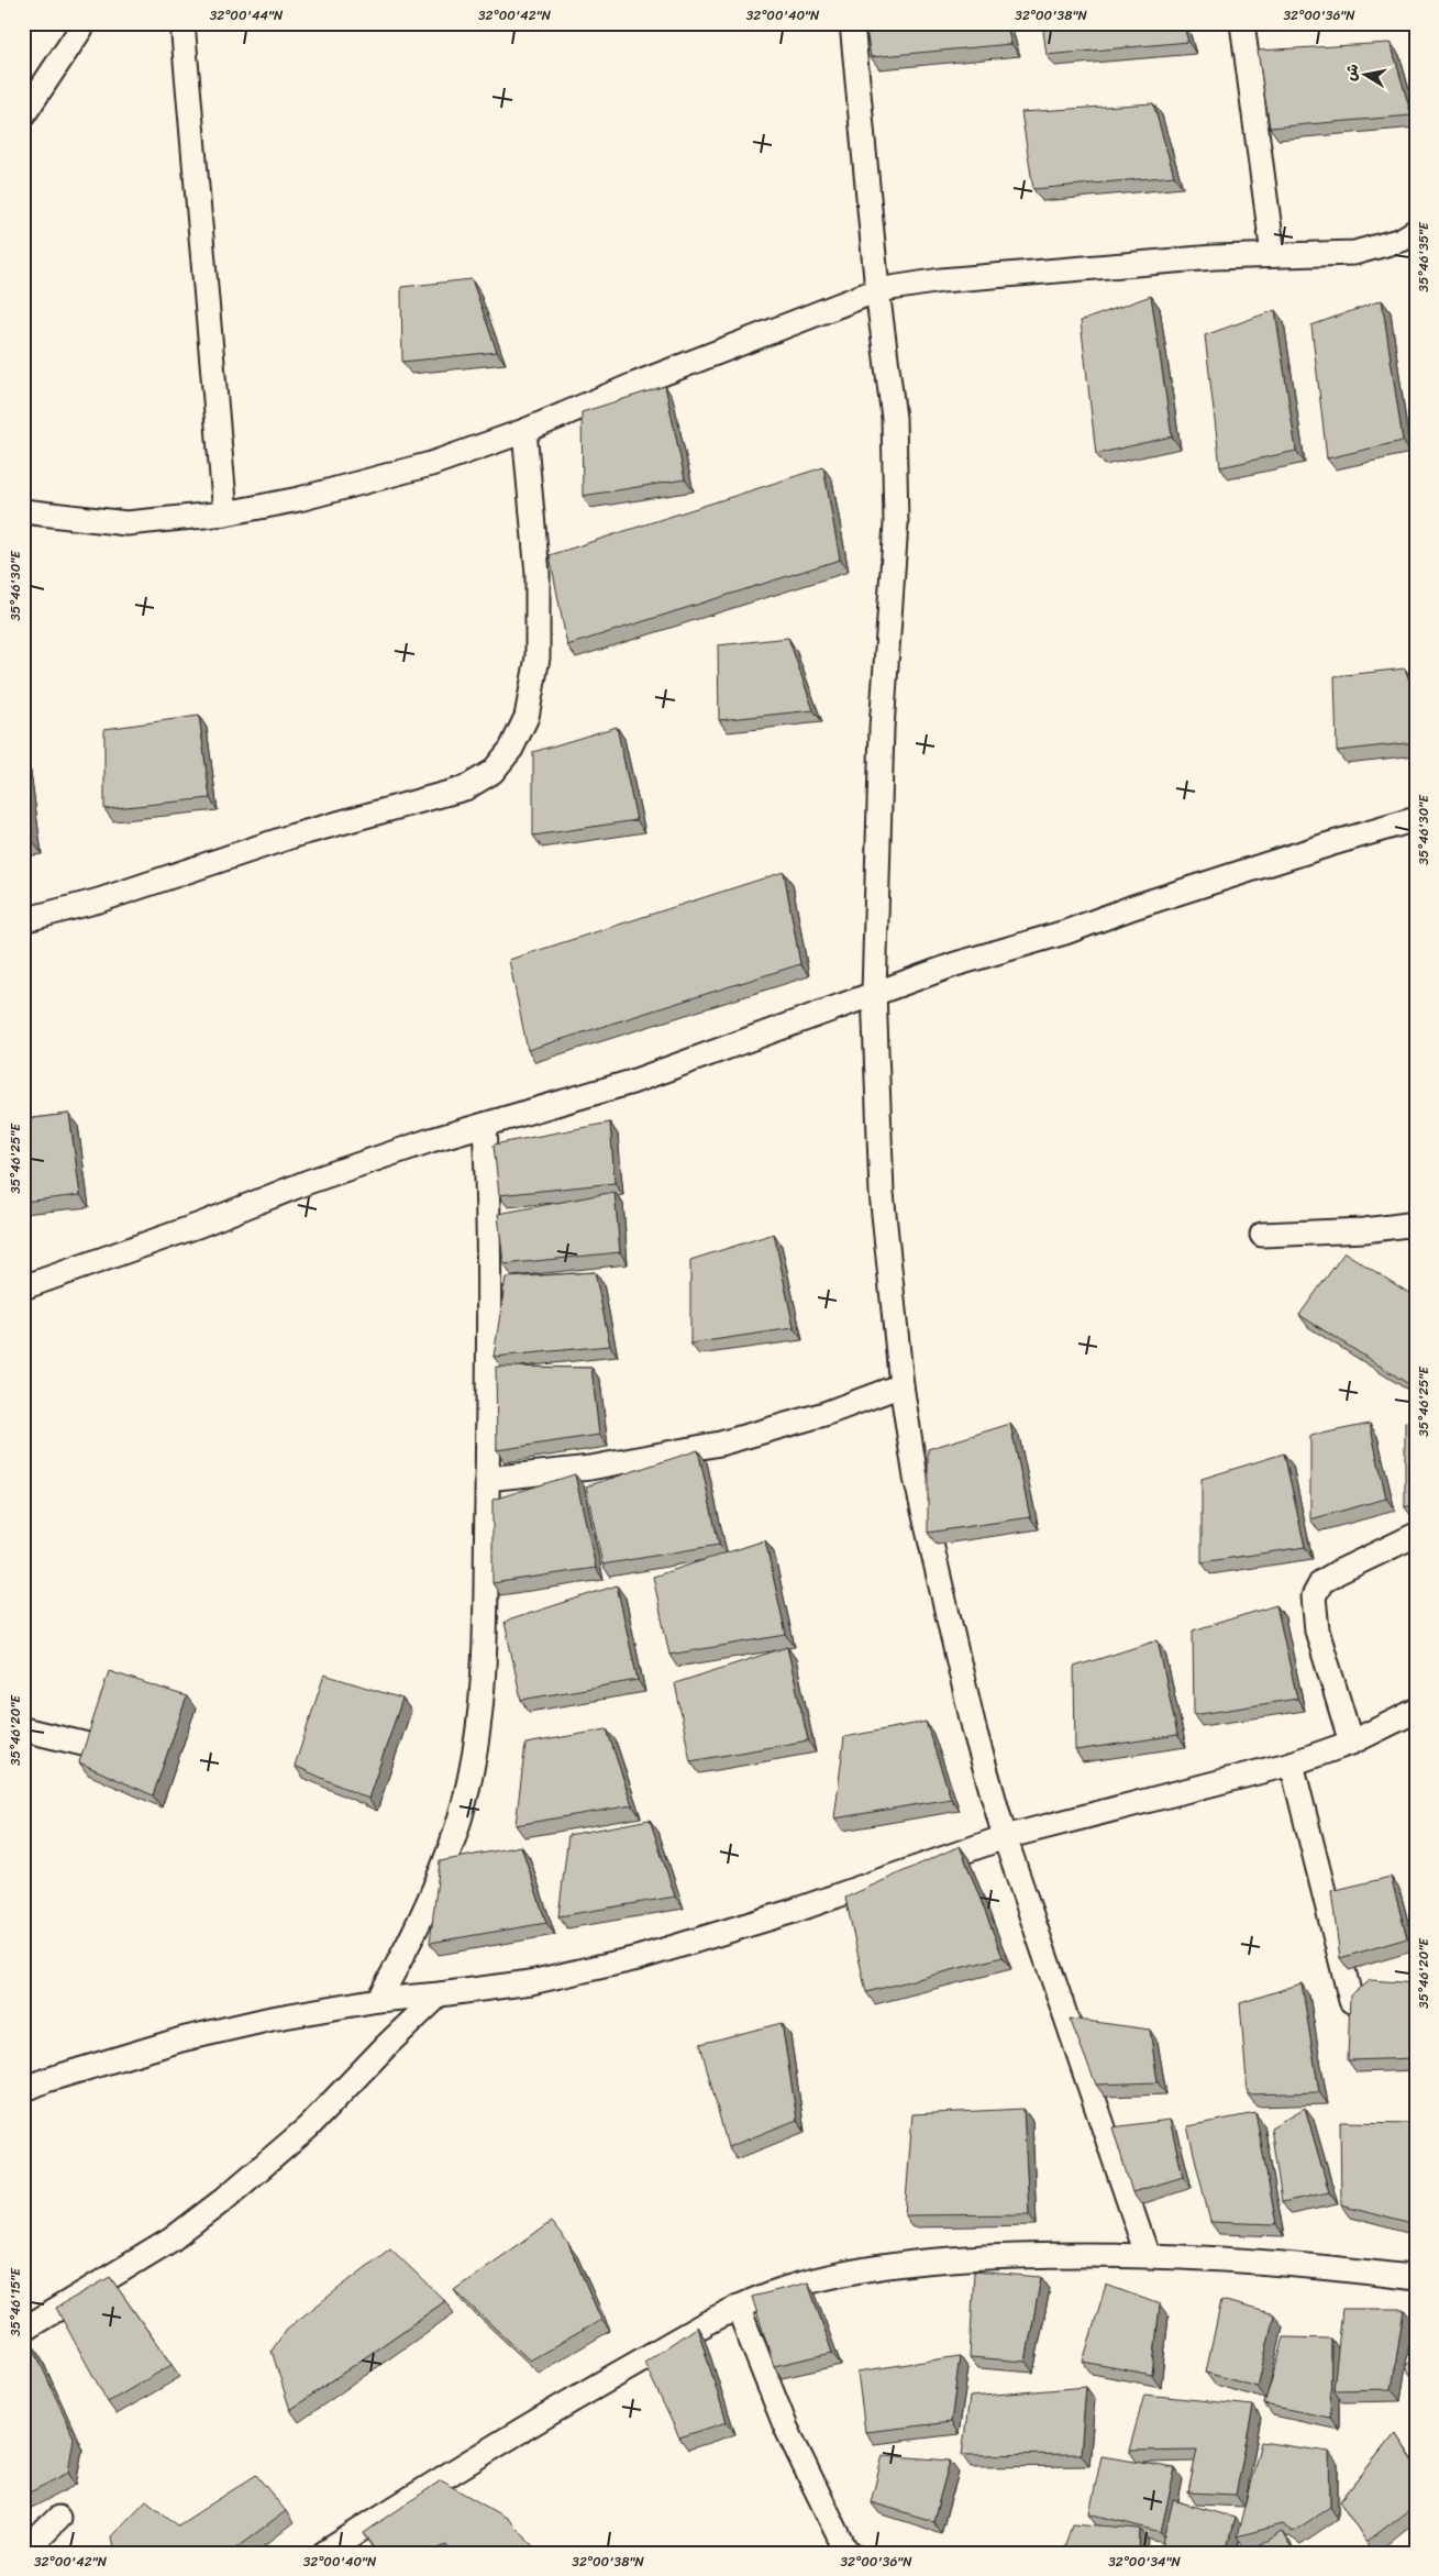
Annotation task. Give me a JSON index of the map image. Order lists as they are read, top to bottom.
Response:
{
  "north": "left",
  "coordinates": [
    "32°00'44\"N",
    "32°00'42\"N",
    "32°00'40\"N",
    "32°00'38\"N",
    "32°00'36\"N",
    "35°46'35\"E",
    "35°46'30\"E",
    "35°46'25\"E",
    "35°46'20\"E",
    "35°46'15\"E",
    "32°00'34\"N"
  ]
}
